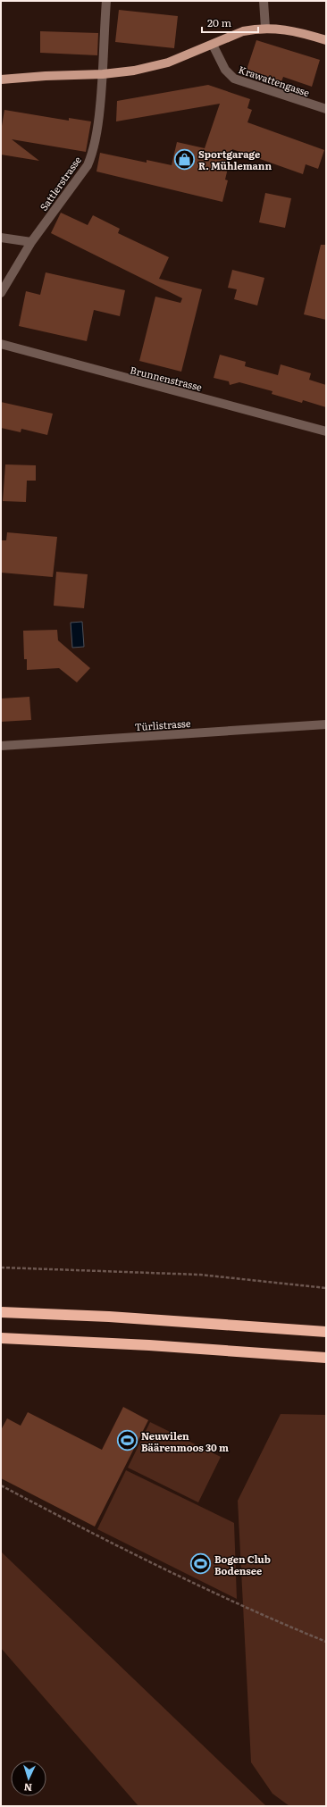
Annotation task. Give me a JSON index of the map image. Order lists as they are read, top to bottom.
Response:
{
  "streets": {
    "street": [
      "Krawattengasse",
      "Sattlerstrasse",
      "Brunnenstrasse",
      "Türlistrasse"
    ]
  },
  "places": {
    "shop": ["Sportgarage R. Mühlemann"],
    "sports": ["Neuwilen Bäärenmoos 30 m", "Bogen Club Bodensee"]
  },
  "scale_bar": "20 m",
  "north": "bottom"
}
